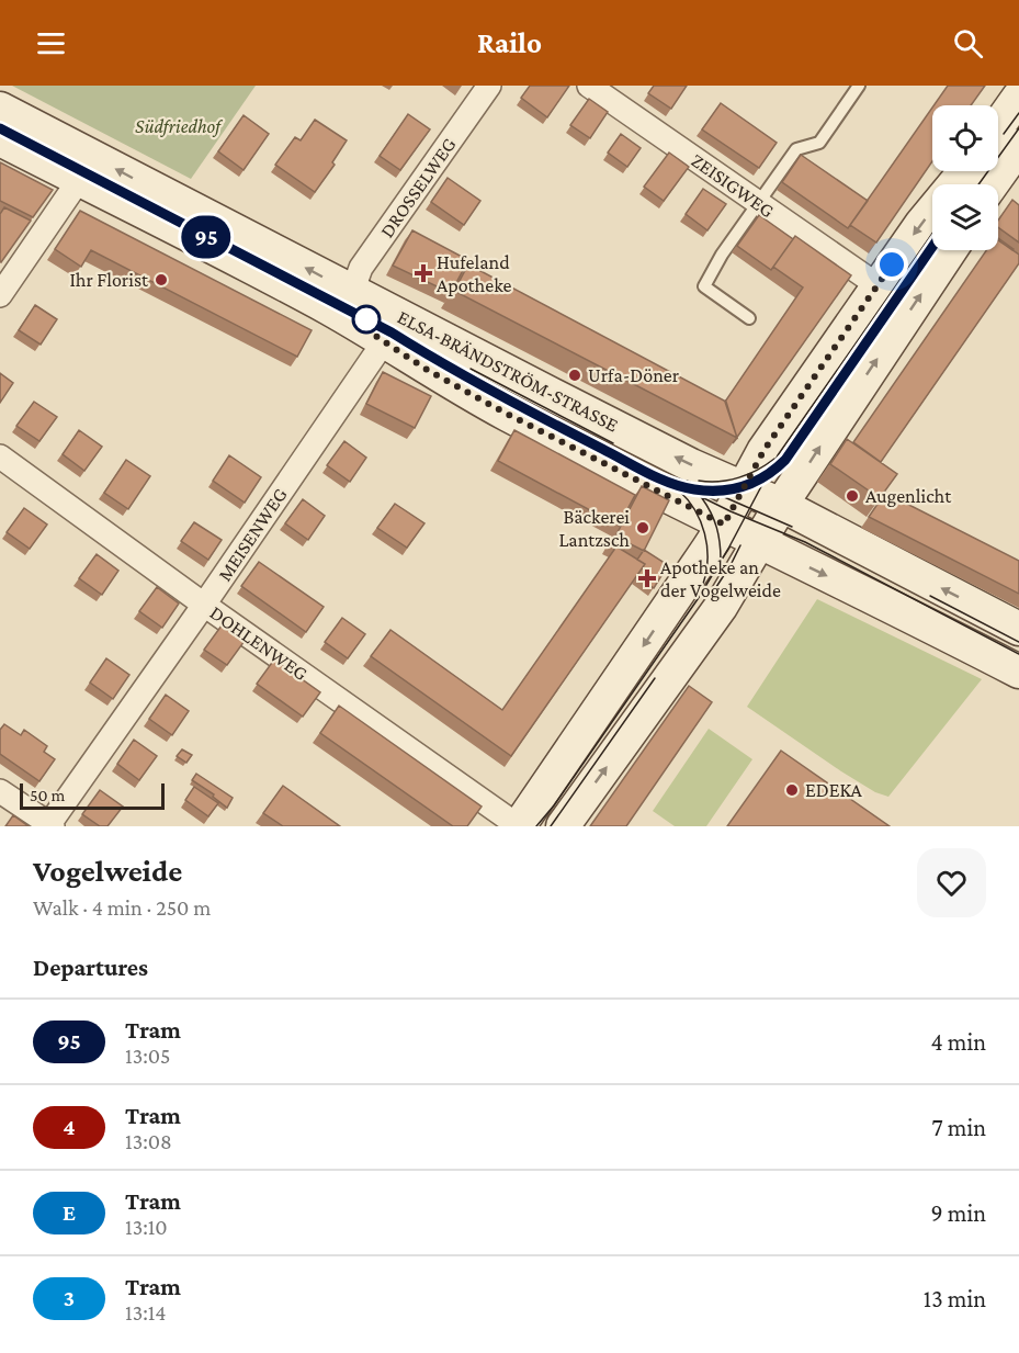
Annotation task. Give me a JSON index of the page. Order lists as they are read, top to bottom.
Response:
{
  "streets": {
    "street": [
      "ZEISIGWEG",
      "DROSSELWEG",
      "ELSA-BRÄNDSTRÖM-STRASSE",
      "MEISENWEG",
      "DOHLENWEG"
    ]
  },
  "crossings": [
    ["DROSSELWEG", "ELSA-BRÄNDSTRÖM-STRASSE"],
    ["ELSA-BRÄNDSTRÖM-STRASSE", "MEISENWEG"],
    ["MEISENWEG", "DOHLENWEG"]
  ],
  "parks": ["Südfriedhof"],
  "places": {
    "health": ["Hufeland Apotheke", "Apotheke an der Vogelweide"],
    "other": [
      "Ihr Florist",
      "Urfa-Döner",
      "Augenlicht",
      "Bäckerei Lantzsch",
      "EDEKA"
    ]
  },
  "lines": ["tram line 95"],
  "scale_bar": "50 m",
  "page": {
    "header": "Railo",
    "on_map": "95",
    "scale": "50 m",
    "heading": [
      ["Vogelweide", "Walk · 4 min · 250 m"],
      "Departures"
    ],
    "list": [
      {
        "mark": "95",
        "name": "Tram",
        "note": "13:05",
        "value": "4 min"
      },
      {
        "mark": "4",
        "name": "Tram",
        "note": "13:08",
        "value": "7 min"
      },
      {
        "mark": "E",
        "name": "Tram",
        "note": "13:10",
        "value": "9 min"
      },
      {
        "mark": "3",
        "name": "Tram",
        "note": "13:14",
        "value": "13 min"
      }
    ]
  }
}
